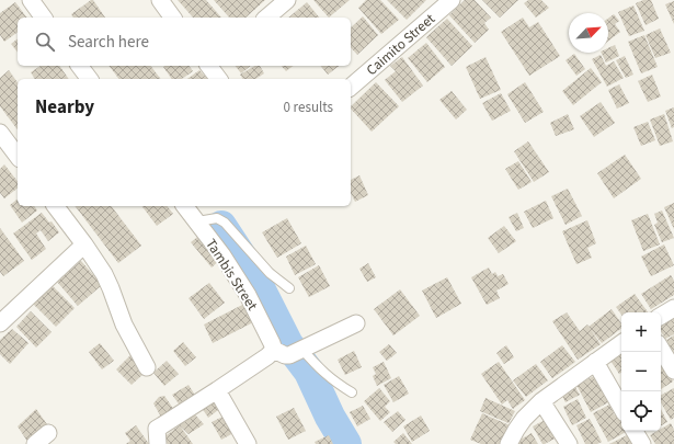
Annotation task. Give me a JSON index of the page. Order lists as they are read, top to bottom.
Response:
{
  "streets": {
    "street": ["Caimito Street", "Tambis Street"]
  },
  "north": "top right",
  "page": {
    "search": "Search here",
    "heading": ["Nearby", "0 results"],
    "map_buttons": ["+", "−"]
  }
}
